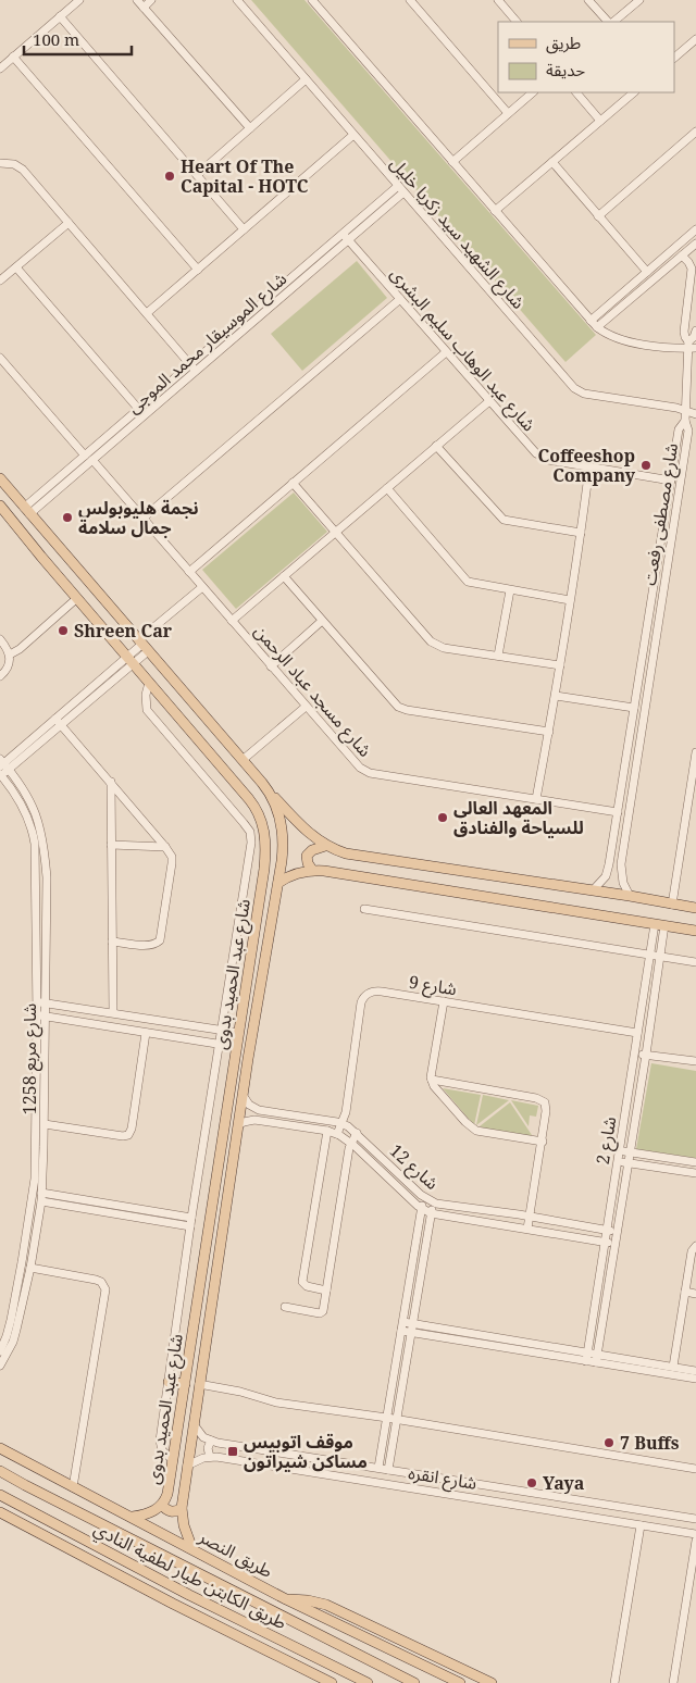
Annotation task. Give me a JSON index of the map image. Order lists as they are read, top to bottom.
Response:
{
  "streets": {
    "main road": ["شارع عبد الحميد بدوى", "طريق النصر", "طريق الكابتن طيار لطفية النادي"],
    "street": [
      "شارع الشهيد سيد زكريا خليل",
      "شارع الموسيقار محمد الموجى",
      "شارع عبد الوهاب سليم البشرى",
      "شارع مصطفى رفعت",
      "شارع مسجد عباد الرحمن",
      "شارع 9",
      "شارع مربع 1258",
      "شارع 2",
      "شارع 12",
      "شارع انقره"
    ]
  },
  "crossings": [
    ["شارع الشهيد سيد زكريا خليل", "شارع الموسيقار محمد الموجى"],
    ["شارع الموسيقار محمد الموجى", "شارع عبد الوهاب سليم البشرى"],
    ["شارع الموسيقار محمد الموجى", "شارع مسجد عباد الرحمن"],
    ["شارع الموسيقار محمد الموجى", "شارع عبد الحميد بدوى"],
    ["شارع عبد الوهاب سليم البشرى", "شارع مصطفى رفعت"],
    ["شارع مصطفى رفعت", "شارع مسجد عباد الرحمن"],
    ["شارع مصطفى رفعت", "شارع عبد الحميد بدوى"],
    ["شارع عبد الحميد بدوى", "شارع 12"],
    ["شارع عبد الحميد بدوى", "شارع انقره"],
    ["شارع عبد الحميد بدوى", "طريق النصر"],
    ["شارع 9", "شارع 2"],
    ["شارع 9", "شارع 12"],
    ["شارع 2", "شارع 12"]
  ],
  "places": {
    "other": [
      "Heart Of The Capital - HOTC",
      "Coffeeshop Company",
      "نجمة هليوبولس جمال سلامة",
      "Shreen Car",
      "المعهد العالى للسياحة والفنادق",
      "7 Buffs",
      "Yaya"
    ],
    "transit": ["موقف اتوبيس مساكن شيراتون"]
  },
  "legend": ["طريق", "حديقة"],
  "scale_bar": "100 m"
}
